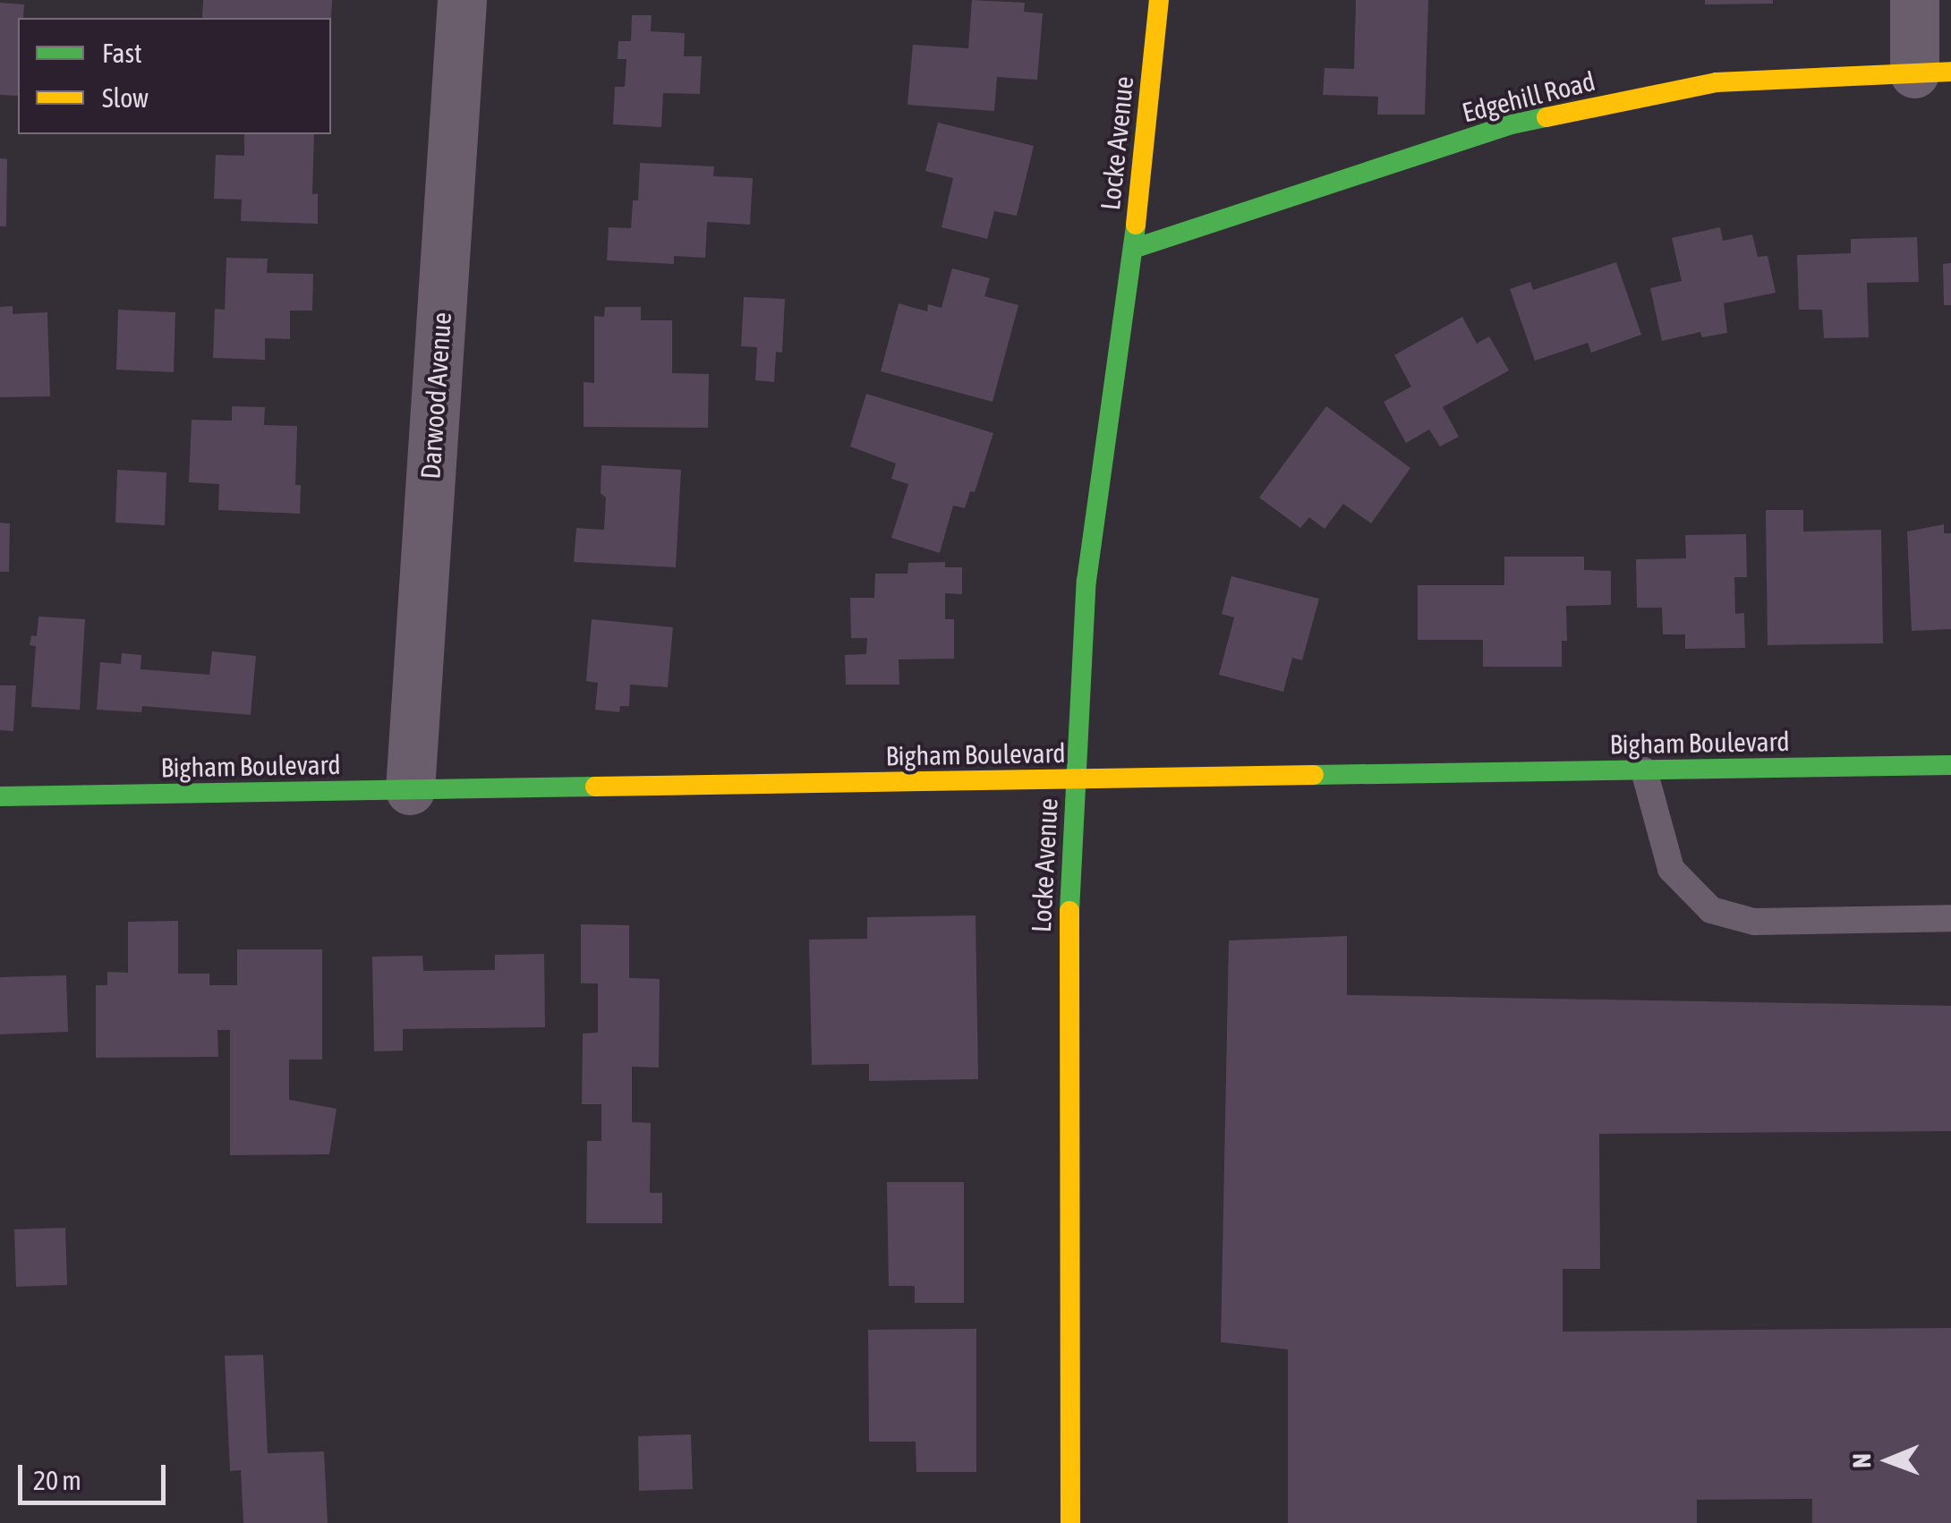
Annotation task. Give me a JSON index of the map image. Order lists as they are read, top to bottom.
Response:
{
  "streets": {
    "street": [
      "Edgehill Road",
      "Locke Avenue",
      "Darwood Avenue",
      "Bigham Boulevard"
    ]
  },
  "crossings": [
    ["Edgehill Road", "Locke Avenue"],
    ["Locke Avenue", "Bigham Boulevard"],
    ["Darwood Avenue", "Bigham Boulevard"]
  ],
  "legend": ["Fast", "Slow"],
  "scale_bar": "20 m",
  "north": "left"
}
